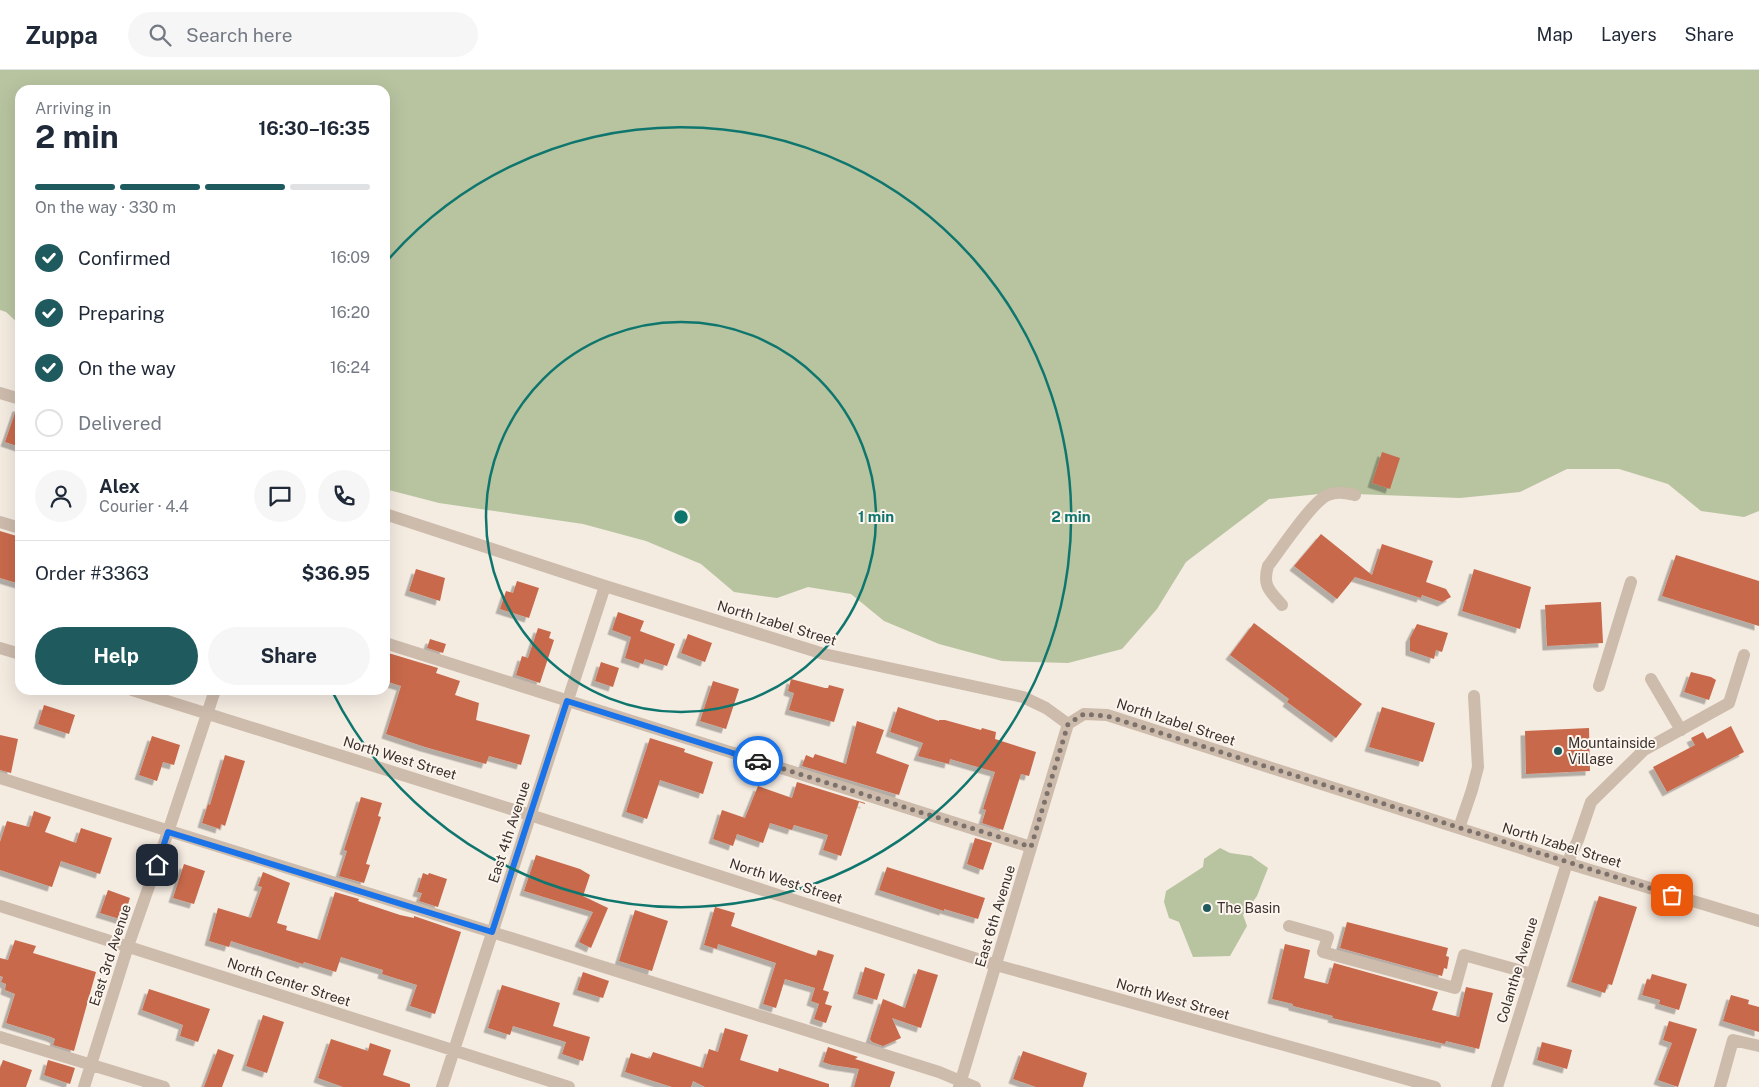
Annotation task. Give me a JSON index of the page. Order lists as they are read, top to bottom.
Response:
{
  "streets": {
    "street": [
      "North Izabel Street",
      "North West Street",
      "East 4th Avenue",
      "East 6th Avenue",
      "East 3rd Avenue",
      "Colanthe Avenue",
      "North Center Street"
    ]
  },
  "crossings": [
    ["North Izabel Street", "East 4th Avenue"],
    ["North Izabel Street", "East 6th Avenue"],
    ["North Izabel Street", "Colanthe Avenue"],
    ["North West Street", "East 4th Avenue"],
    ["North West Street", "East 6th Avenue"],
    ["North West Street", "East 3rd Avenue"],
    ["East 4th Avenue", "North Center Street"],
    ["East 3rd Avenue", "North Center Street"]
  ],
  "places": ["Mountainside Village", "The Basin"],
  "page": {
    "header": "Zuppa",
    "search": "Search here",
    "nav": ["Map", "Layers", "Share"],
    "heading": ["2 min", "Arriving in", "16:30–16:35"],
    "panel": [
      "Alex",
      "Courier · 4.4",
      "Order #3363",
      "$36.95"
    ],
    "bar": "On the way · 330 m",
    "list": [
      ["Confirmed", "16:09"],
      ["Preparing", "16:20"],
      ["On the way", "16:24"],
      "Delivered"
    ],
    "buttons": ["Help", "Share"]
  },
  "rings": ["1 min", "2 min"]
}
